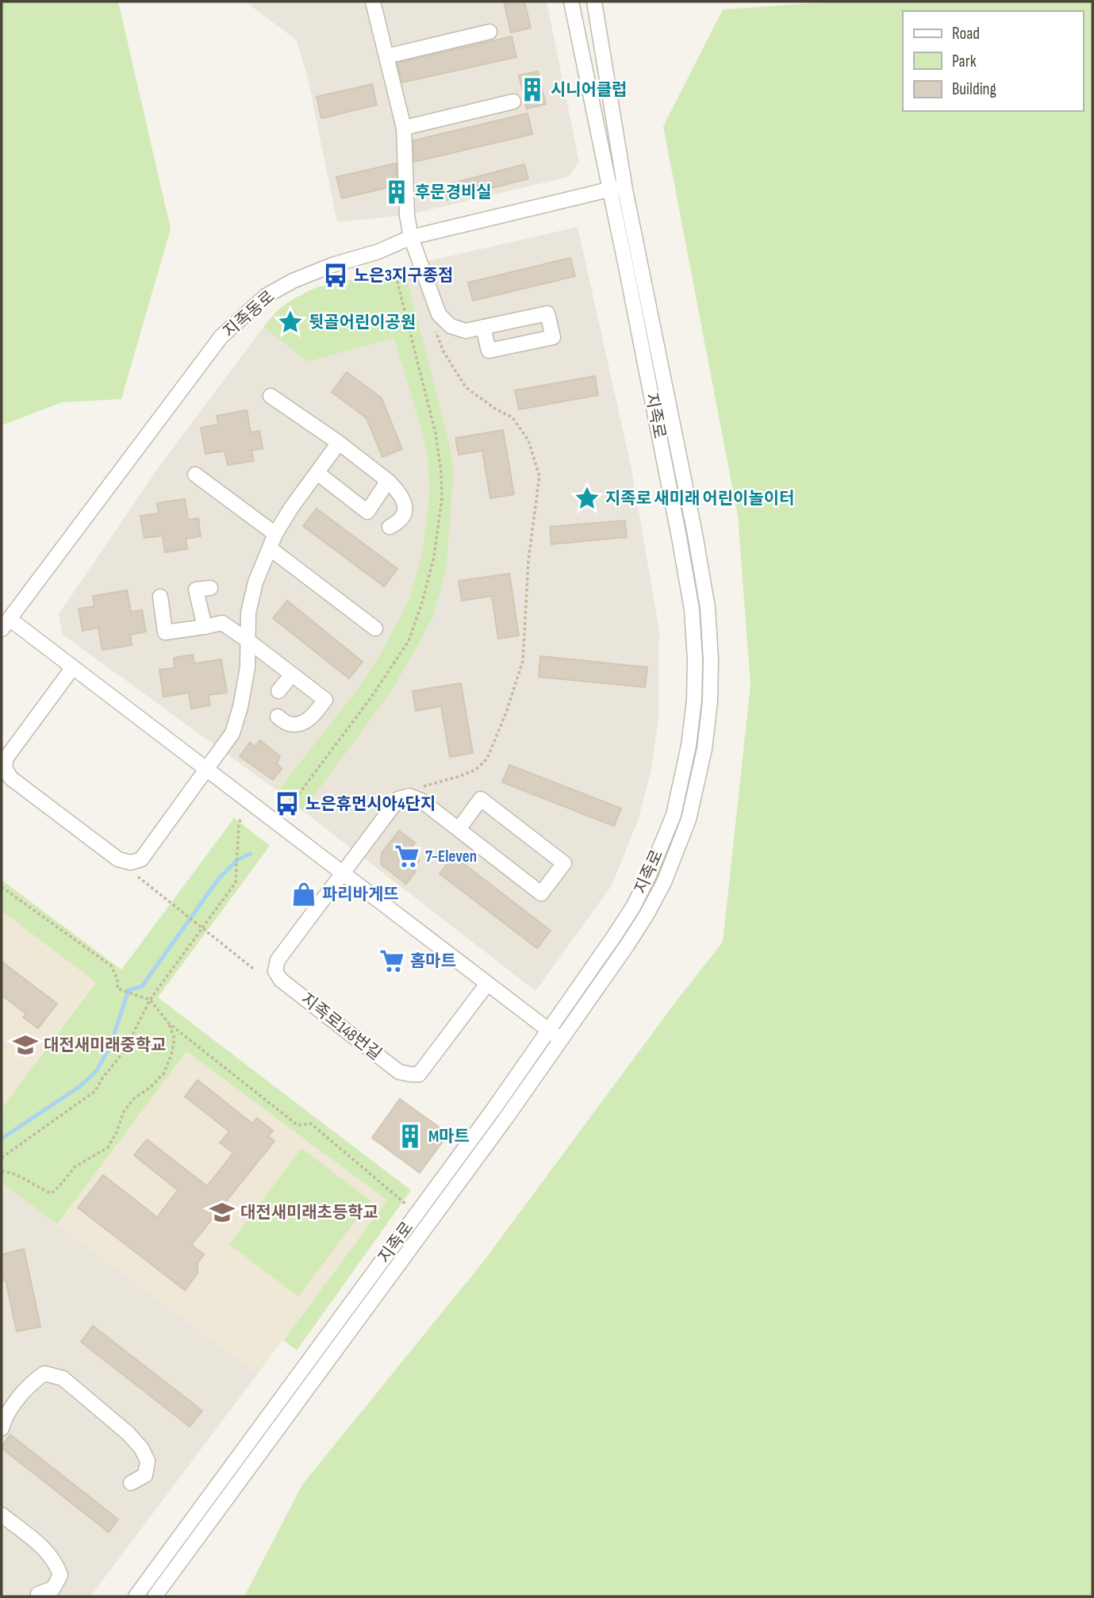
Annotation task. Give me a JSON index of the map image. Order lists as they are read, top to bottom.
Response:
{
  "streets": {
    "street": ["지족동로", "지족로", "지족로148번길"]
  },
  "crossings": [
    ["지족동로", "지족로"]
  ],
  "places": {
    "building": ["시니어클럽", "후문경비실", "M마트"],
    "bus stop": ["노은3지구종점", "노은휴먼시아4단지"],
    "place": ["뒷골어린이공원", "지족로 새미래 어린이놀이터"],
    "supermarket": ["7-Eleven", "홈마트"],
    "shop": ["파리바게뜨"],
    "school or university": ["대전새미래중학교", "대전새미래초등학교"]
  },
  "legend": ["Road", "Park", "Building"]
}
